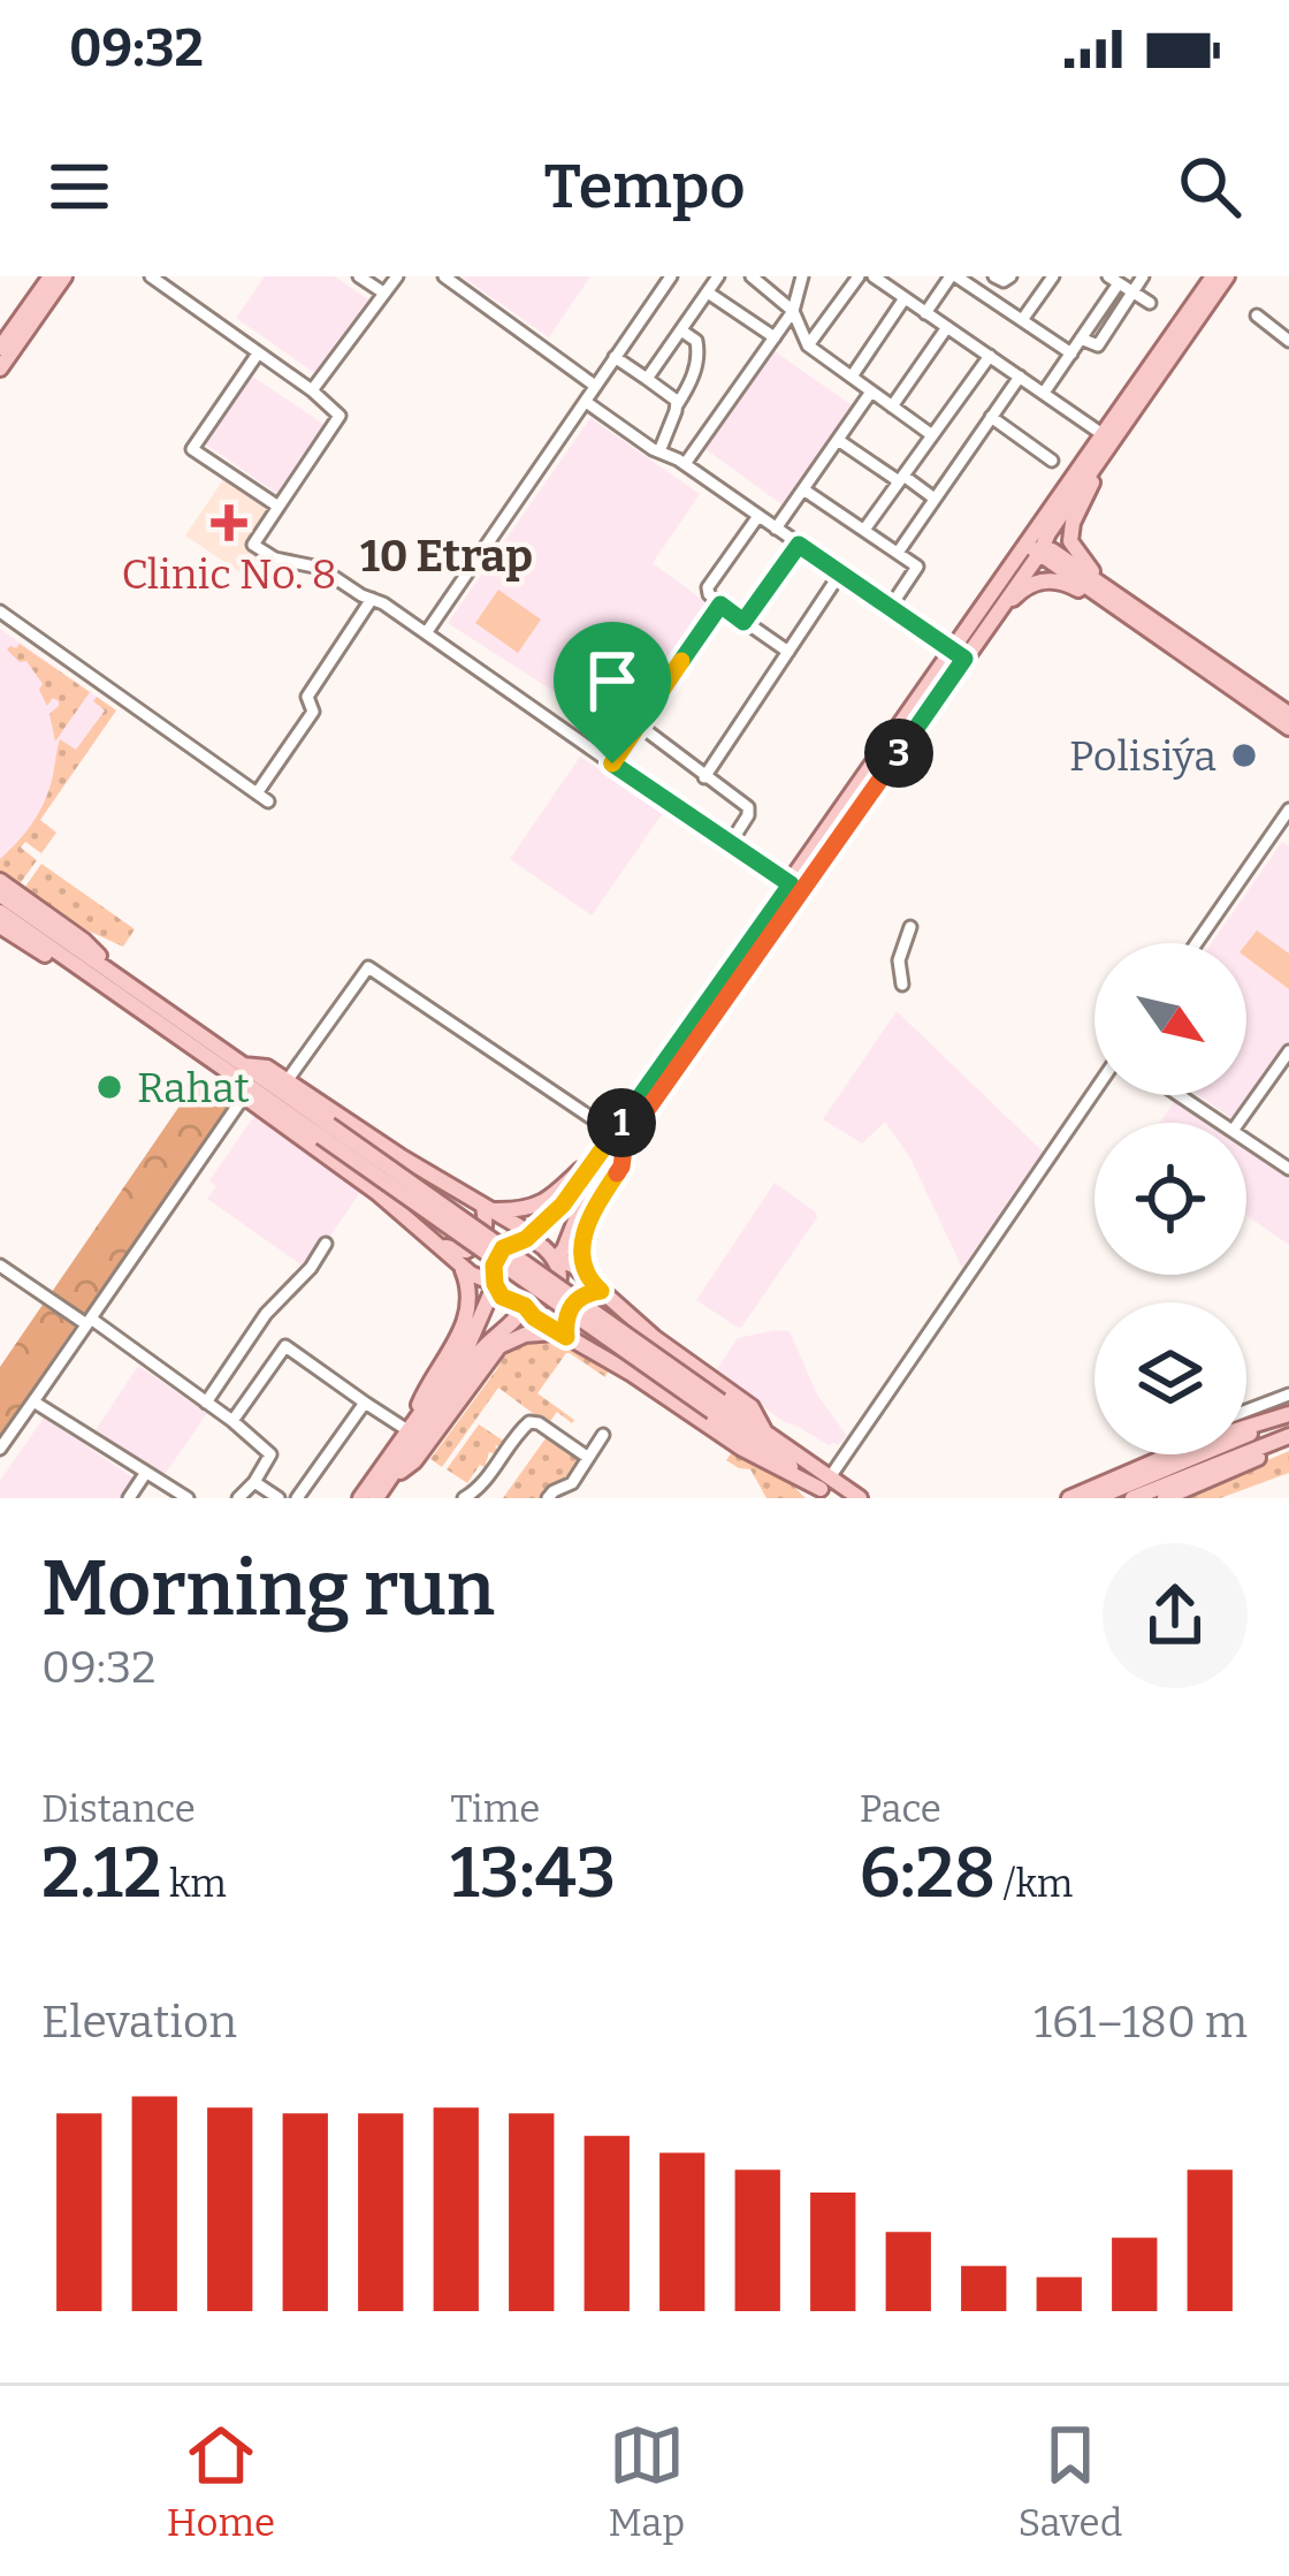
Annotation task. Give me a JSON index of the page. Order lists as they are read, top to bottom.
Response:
{
  "districts": ["10 Etrap"],
  "places": {
    "health": ["Clinic No. 8"],
    "other": ["Polisiýa", "Rahat"]
  },
  "north": "bottom right",
  "page": {
    "status": "09:32",
    "header": "Tempo",
    "pins": ["3", "1"],
    "heading": ["Morning run", "09:32"],
    "stats": [
      ["Distance", "2.12 km"],
      ["Time", "13:43"],
      ["Pace", "6:28 /km"]
    ],
    "chart": ["Elevation", "161–180 m"],
    "tabs": ["Home", "Map", "Saved"]
  }
}
